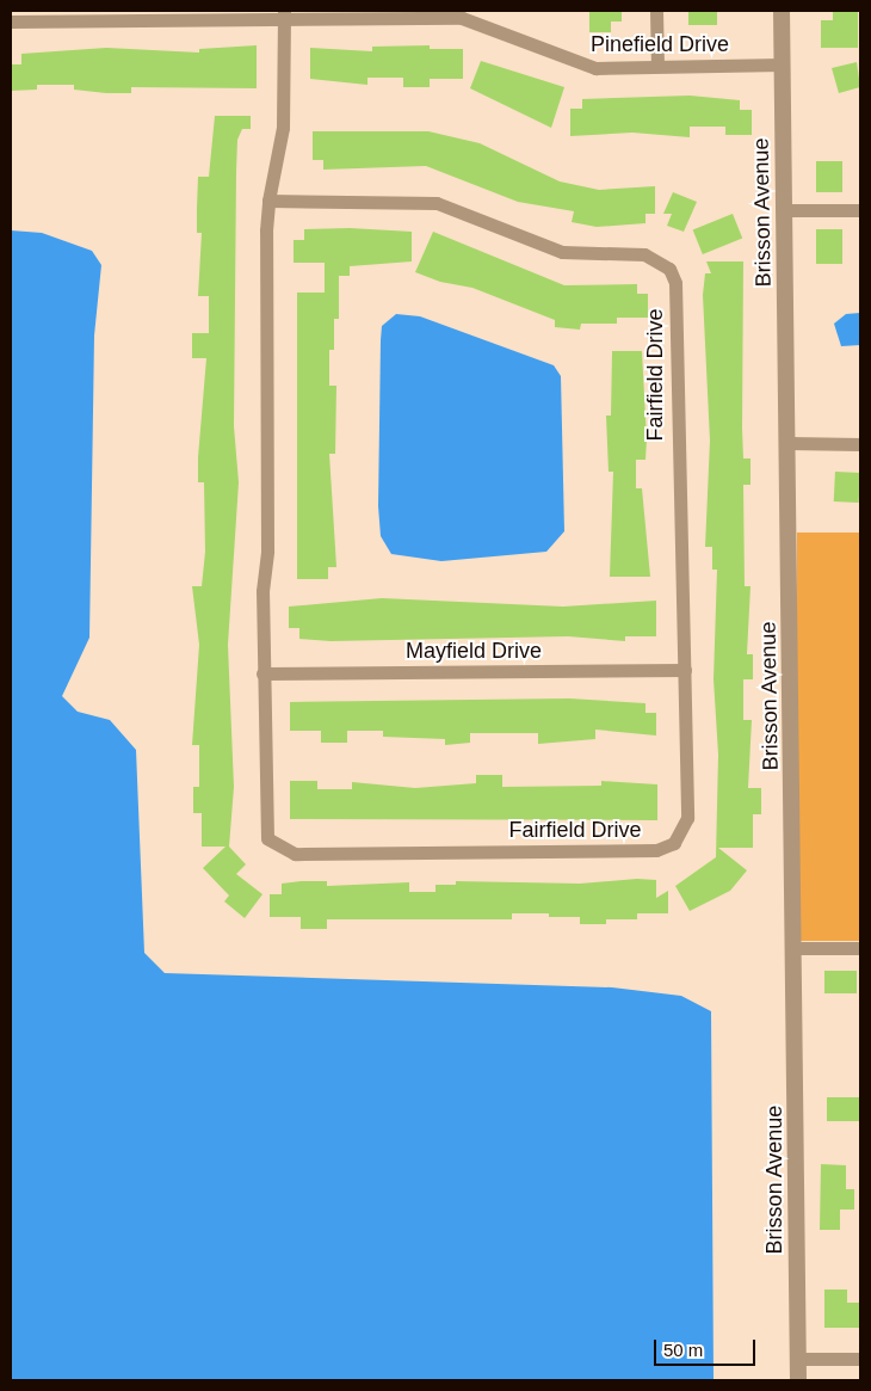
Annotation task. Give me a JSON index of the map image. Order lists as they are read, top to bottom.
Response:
{
  "streets": {
    "street": [
      "Pinefield Drive",
      "Brisson Avenue",
      "Fairfield Drive",
      "Mayfield Drive"
    ]
  },
  "crossings": [
    ["Pinefield Drive", "Brisson Avenue"],
    ["Pinefield Drive", "Fairfield Drive"],
    ["Fairfield Drive", "Mayfield Drive"]
  ],
  "scale_bar": "50 m"
}
